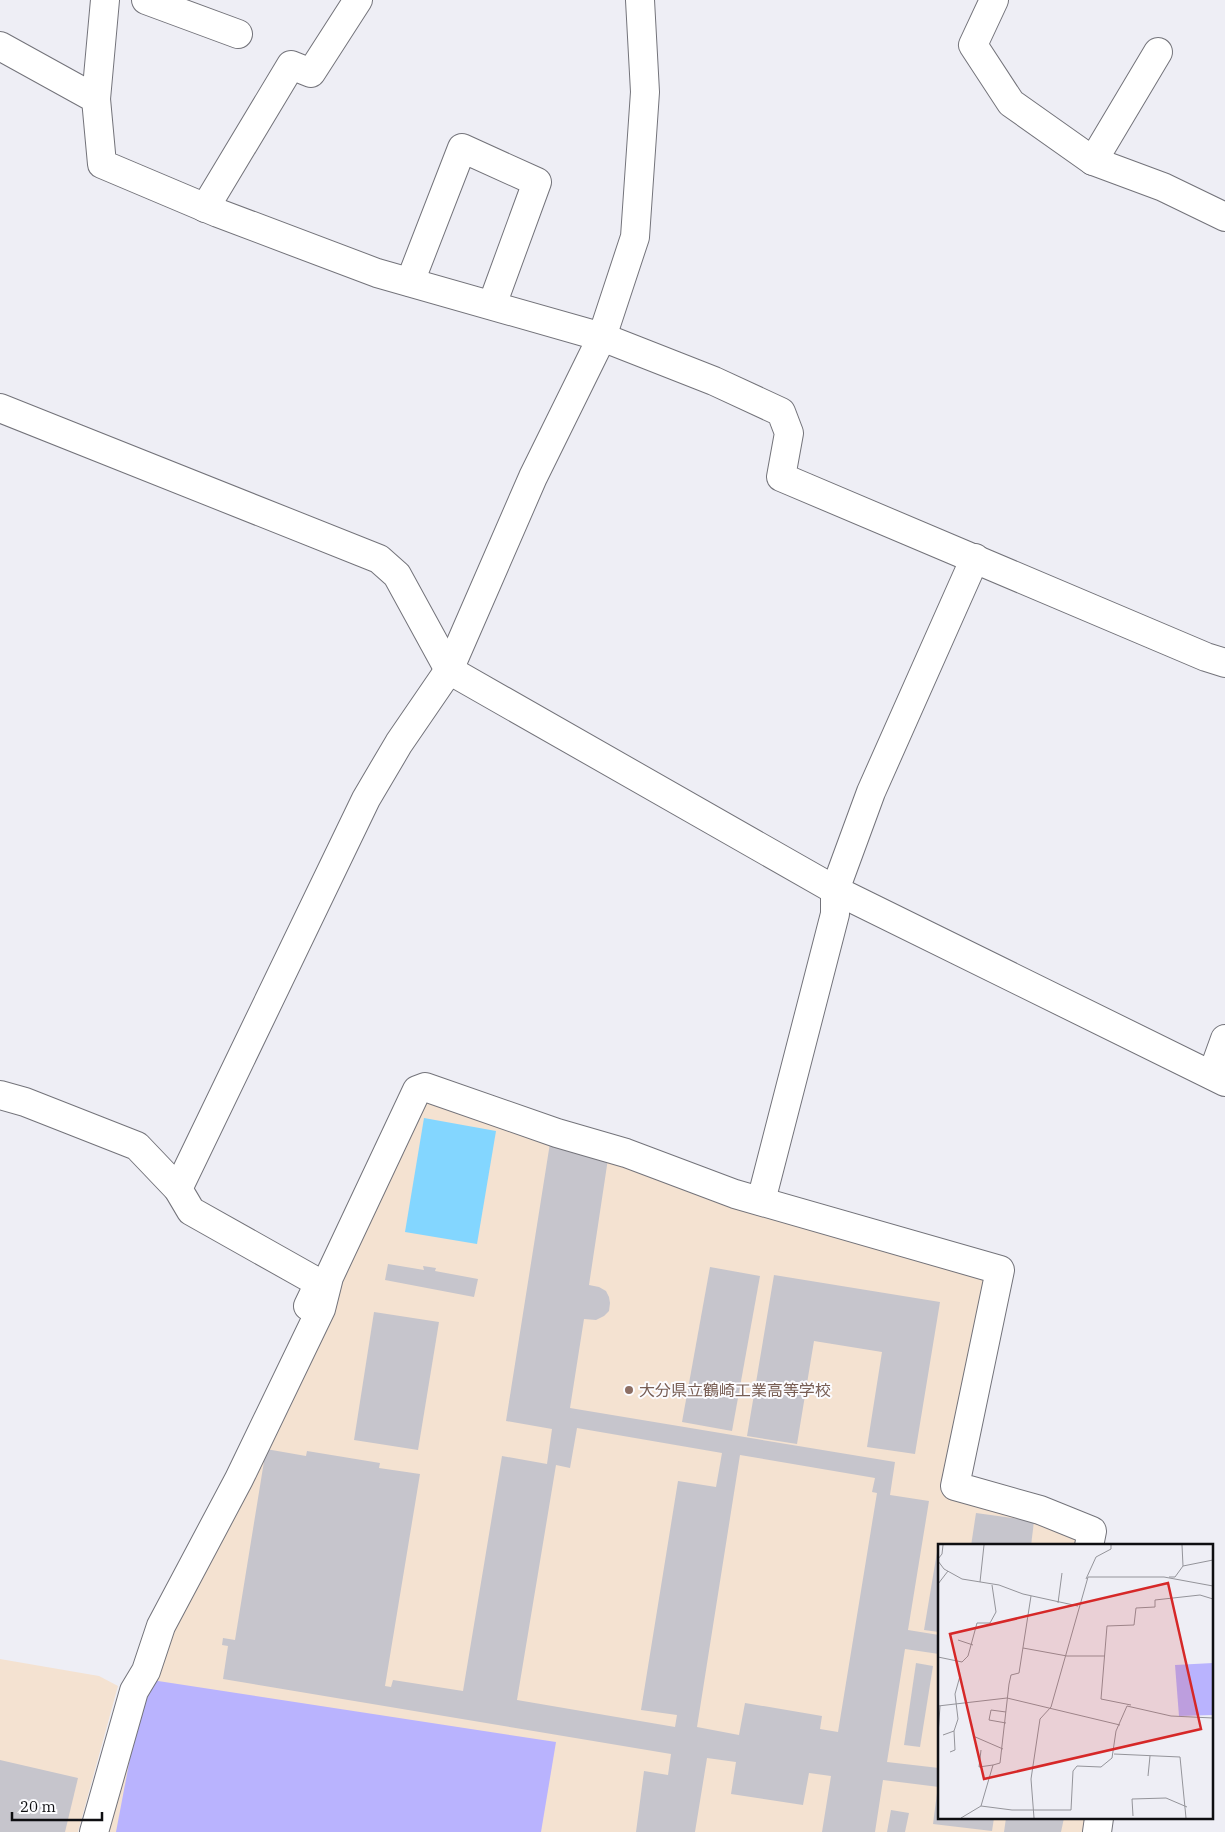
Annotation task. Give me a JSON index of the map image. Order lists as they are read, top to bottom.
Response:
{
  "places": ["大分県立鶴崎工業高等学校"],
  "scale_bar": "20 m"
}
